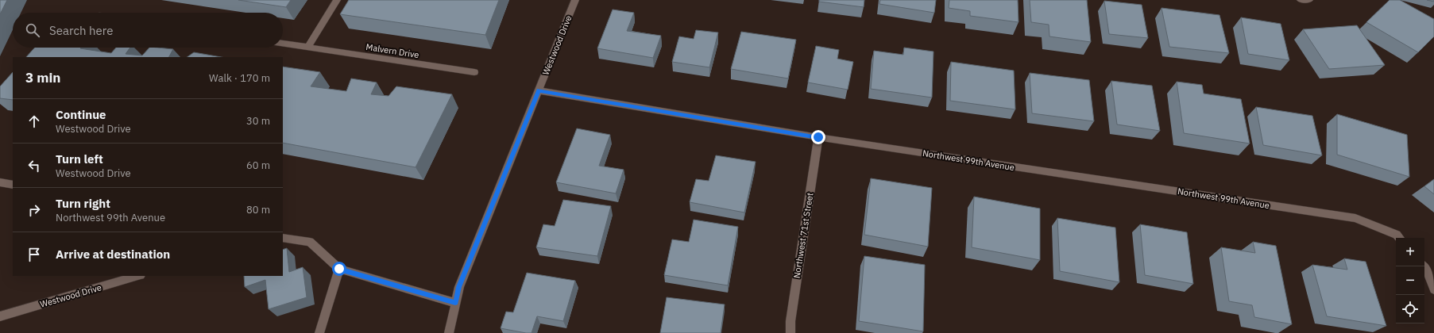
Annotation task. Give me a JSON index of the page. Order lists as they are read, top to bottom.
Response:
{
  "streets": {
    "street": [
      "Westwood Drive",
      "Malvern Drive",
      "Northwest 99th Avenue",
      "Northwest 71st Street"
    ]
  },
  "crossings": [
    ["Westwood Drive", "Northwest 99th Avenue"],
    ["Northwest 99th Avenue", "Northwest 71st Street"]
  ],
  "page": {
    "search": "Search here",
    "heading": ["3 min", "Walk · 170 m"],
    "list": [
      ["Continue", "Westwood Drive", "30 m"],
      ["Turn left", "Westwood Drive", "60 m"],
      ["Turn right", "Northwest 99th Avenue", "80 m"],
      "Arrive at destination"
    ],
    "map_buttons": ["+", "−"]
  }
}
